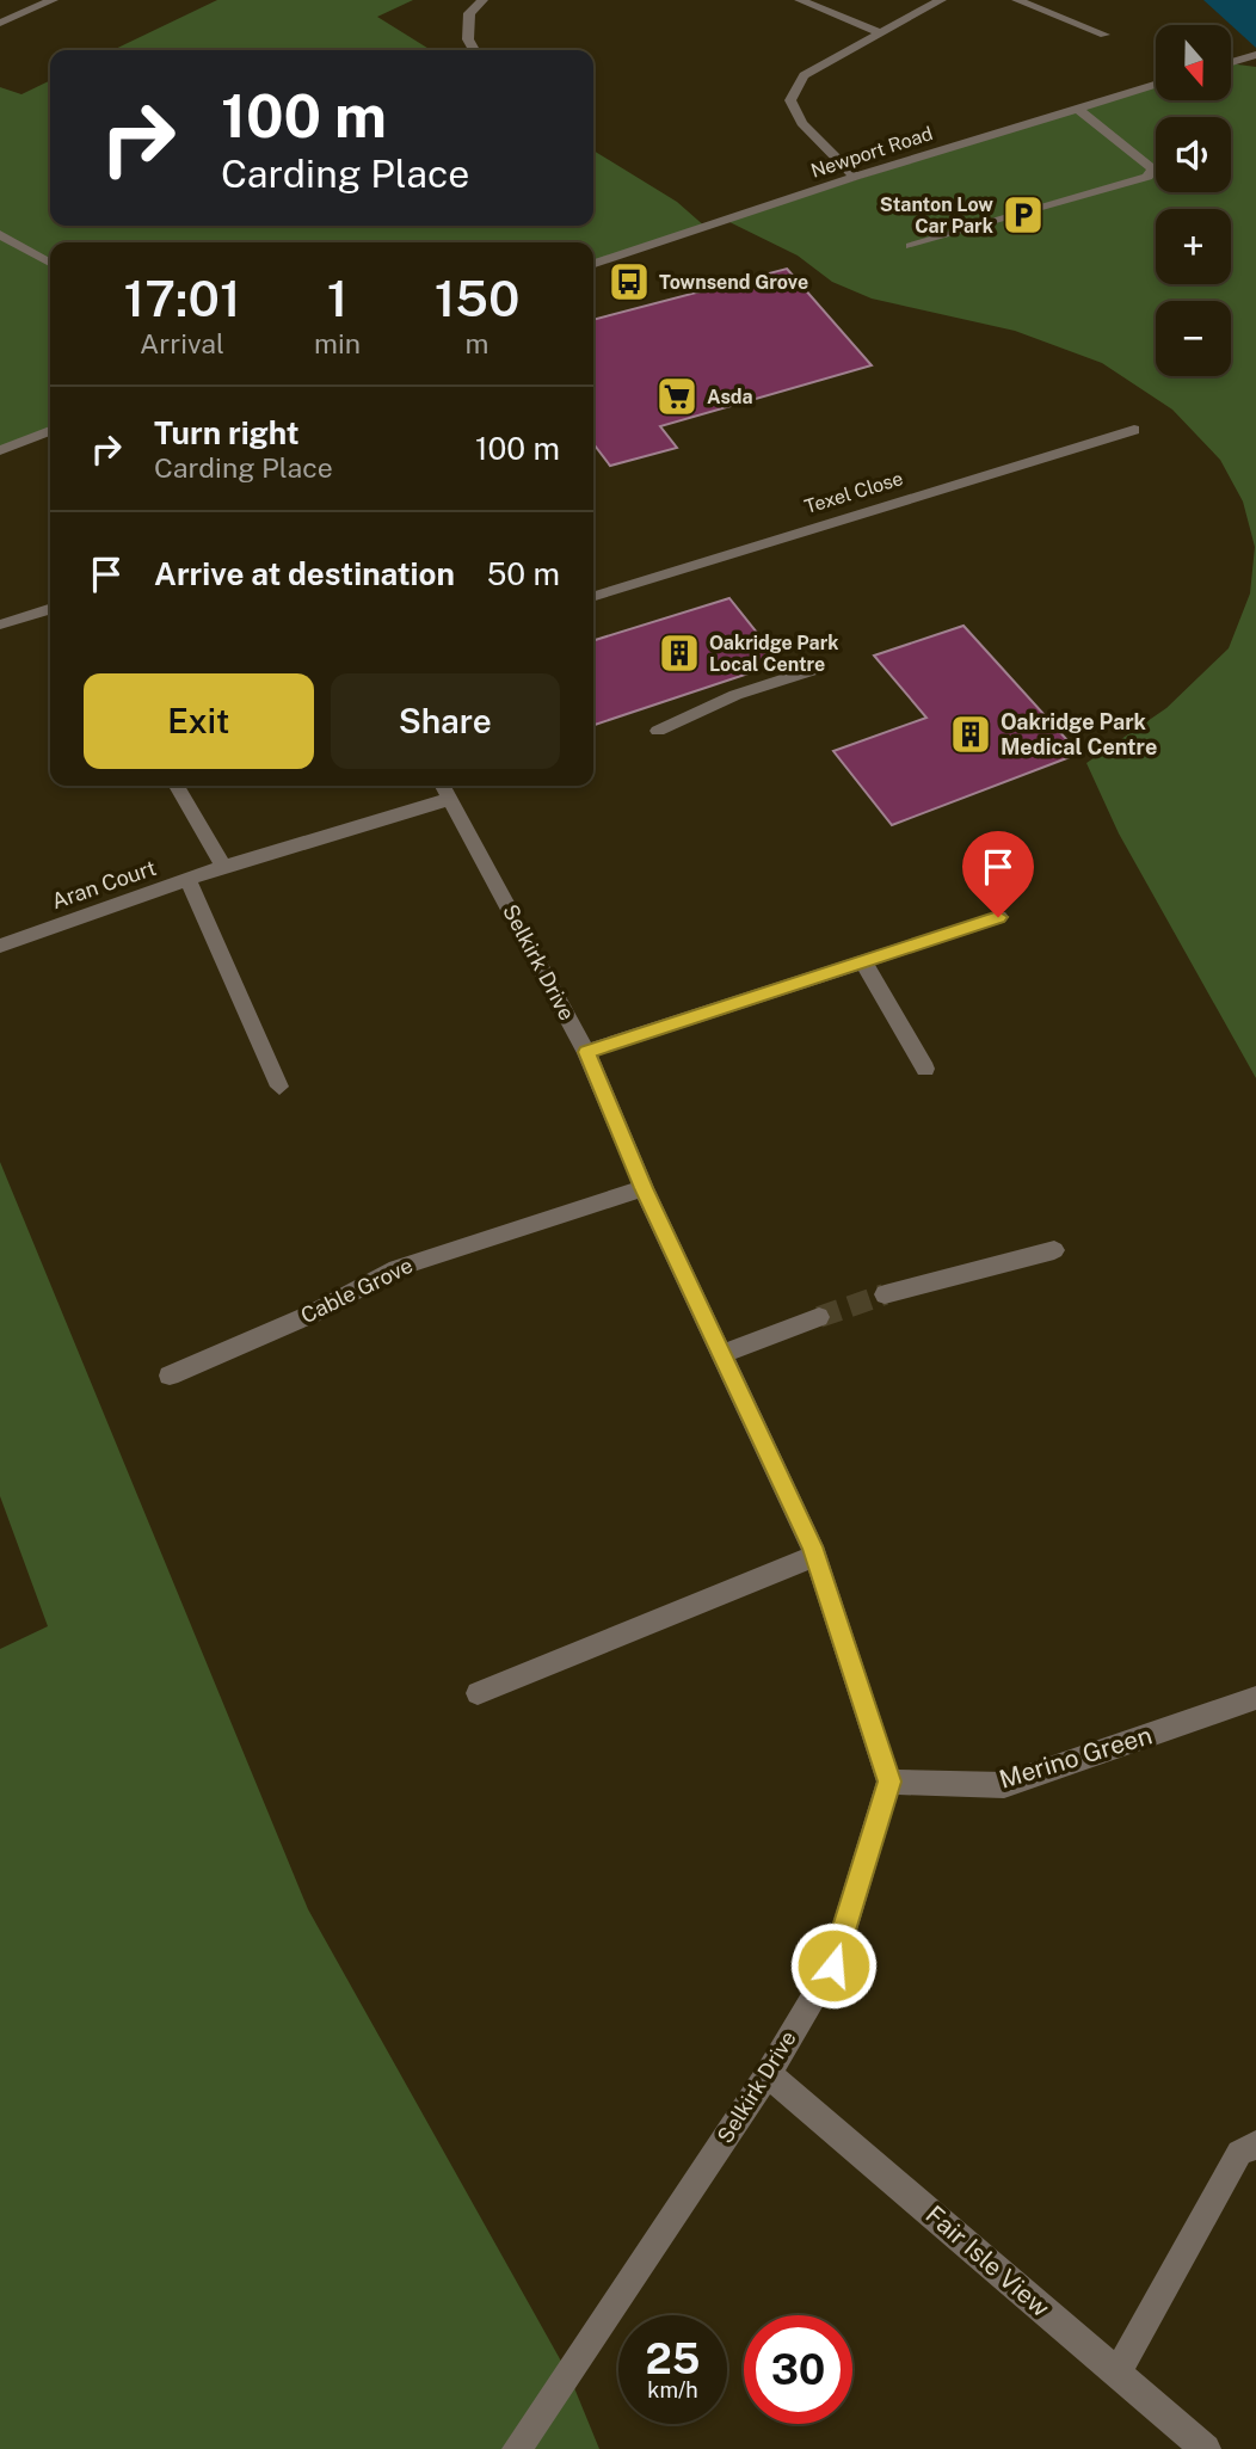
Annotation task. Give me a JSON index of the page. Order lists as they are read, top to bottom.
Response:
{
  "streets": {
    "street": [
      "Newport Road",
      "Texel Close",
      "Aran Court",
      "Selkirk Drive",
      "Cable Grove",
      "Merino Green",
      "Fair Isle View"
    ]
  },
  "crossings": [
    ["Aran Court", "Selkirk Drive"],
    ["Selkirk Drive", "Cable Grove"],
    ["Selkirk Drive", "Merino Green"],
    ["Selkirk Drive", "Fair Isle View"]
  ],
  "places": {
    "parking": ["Stanton Low Car Park"],
    "bus stop": ["Townsend Grove"],
    "supermarket": ["Asda"],
    "building": ["Oakridge Park Local Centre", "Oakridge Park Medical Centre"]
  },
  "north": "bottom",
  "page": {
    "map_buttons": ["+", "−"],
    "turn": ["100 m", "Carding Place"],
    "eta": [
      "17:01",
      "Arrival",
      "1",
      "min",
      "150",
      "m"
    ],
    "list": [
      {
        "name": "Turn right",
        "note": "Carding Place",
        "value": "100 m"
      },
      {
        "name": "Arrive at destination",
        "value": "50 m"
      }
    ],
    "buttons": ["Exit", "Share"],
    "speed": "25 km/h",
    "limit": "30"
  }
}
